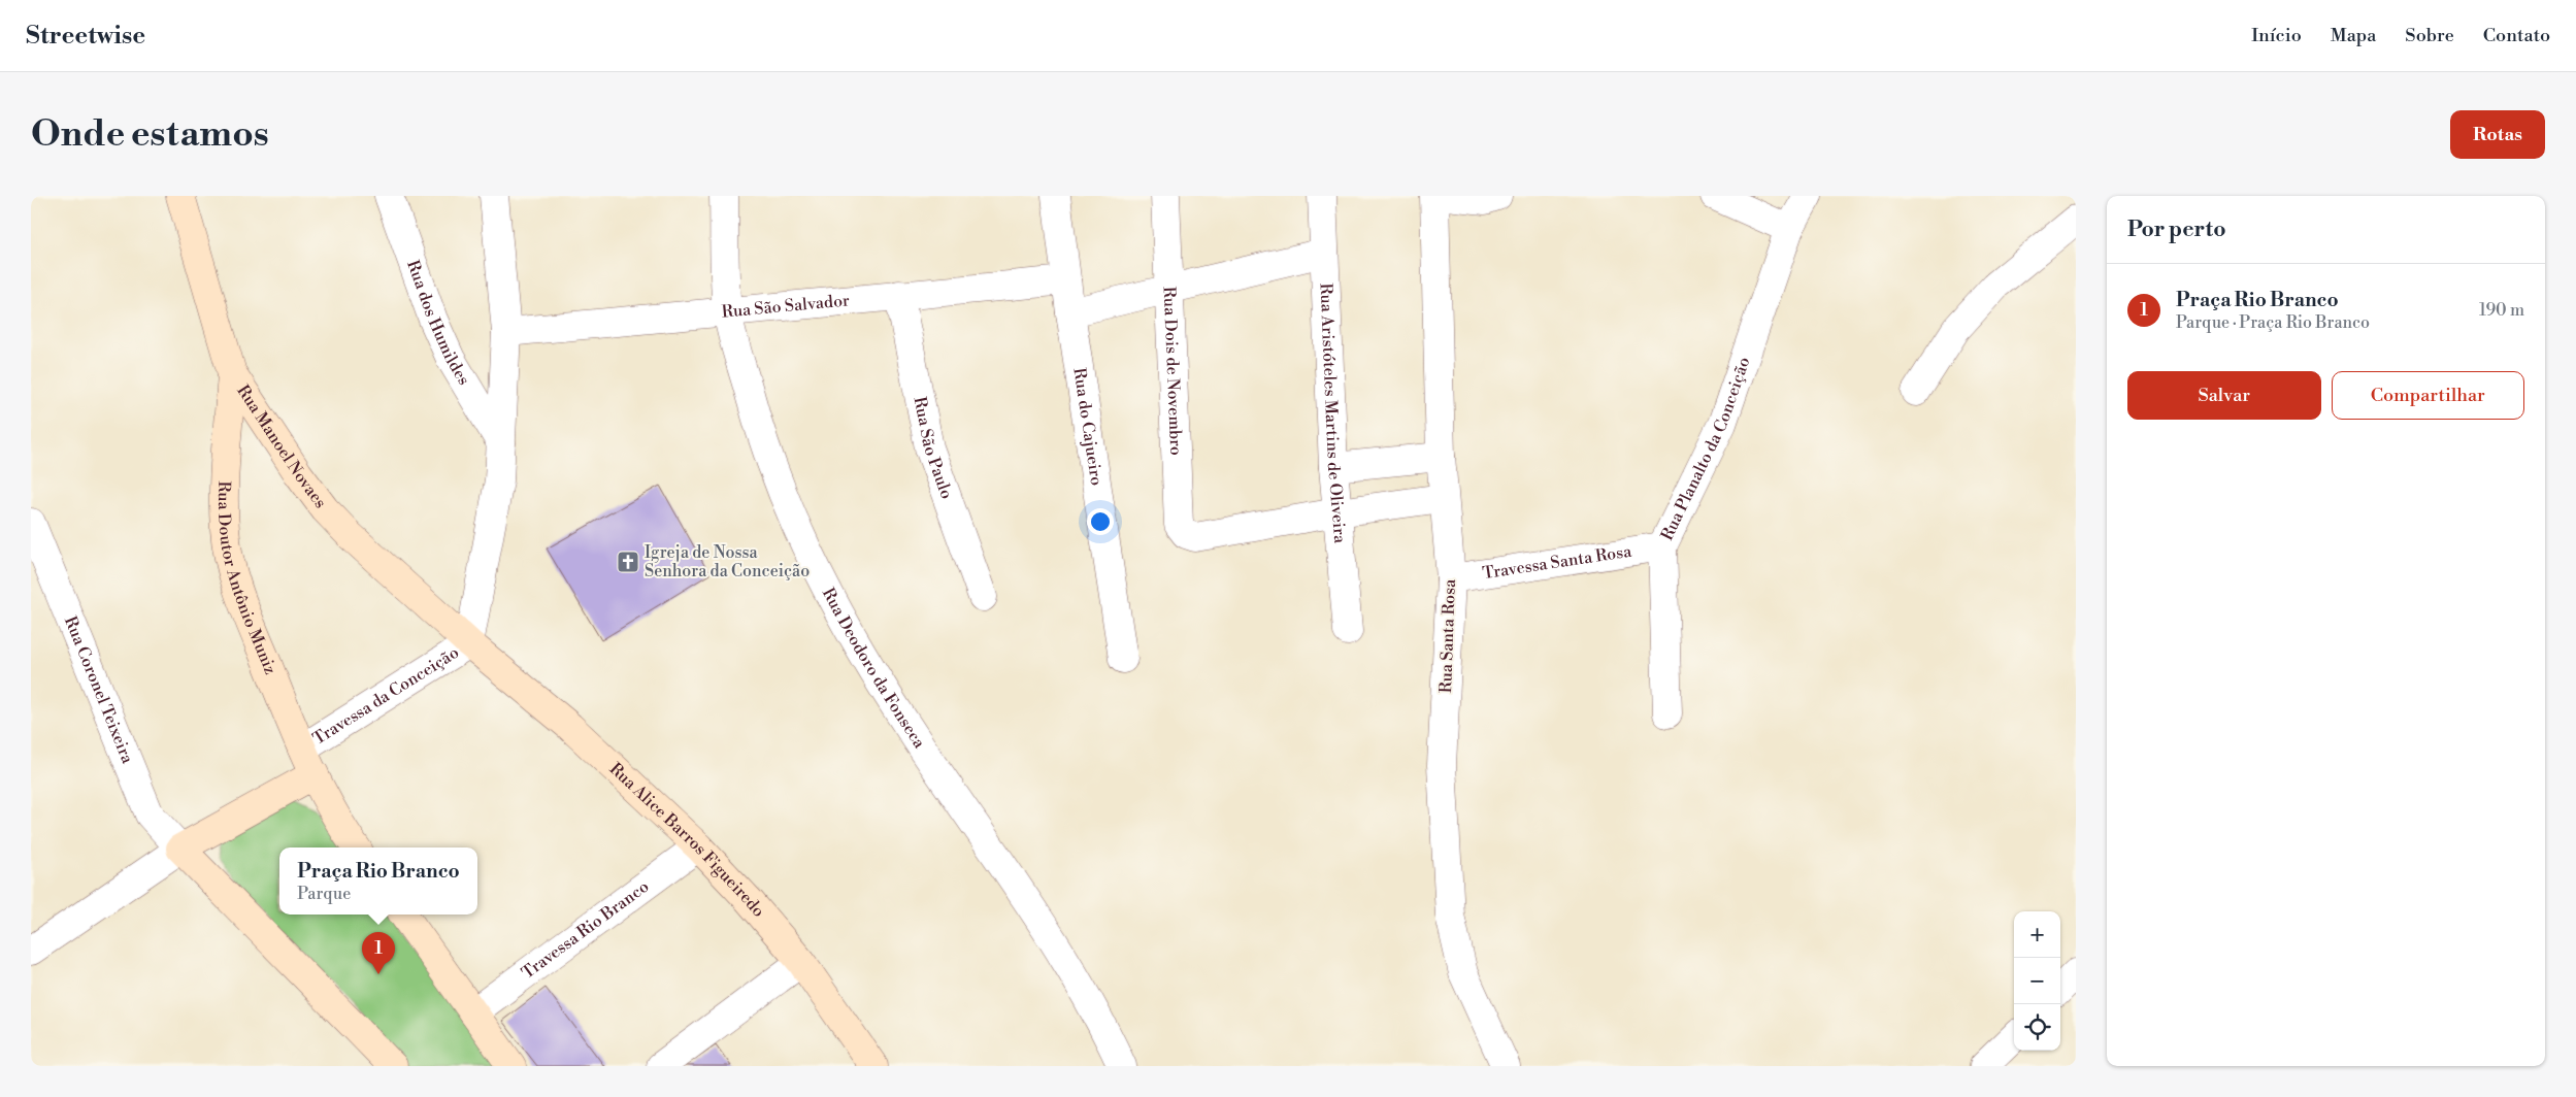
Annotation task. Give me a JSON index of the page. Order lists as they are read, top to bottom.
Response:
{
  "streets": {
    "street": [
      "Rua São Salvador",
      "Rua dos Humildes",
      "Rua Dois de Novembro",
      "Rua Aristóteles Martins de Oliveira",
      "Rua do Cajueiro",
      "Rua Manoel Novaes",
      "Rua São Paulo",
      "Rua Planalto da Conceição",
      "Travessa Santa Rosa",
      "Rua Doutor Antônio Muniz",
      "Rua Santa Rosa",
      "Rua Deodoro da Fonseca",
      "Rua Coronel Teixeira",
      "Travessa da Conceição",
      "Rua Alice Barros Figueiredo",
      "Travessa Rio Branco"
    ]
  },
  "crossings": [
    ["Rua São Salvador", "Rua do Cajueiro"],
    ["Rua São Salvador", "Rua São Paulo"],
    ["Rua São Salvador", "Rua Deodoro da Fonseca"],
    ["Rua Dois de Novembro", "Rua Aristóteles Martins de Oliveira"],
    ["Rua Manoel Novaes", "Rua Doutor Antônio Muniz"],
    ["Rua Manoel Novaes", "Travessa da Conceição"],
    ["Rua Manoel Novaes", "Rua Alice Barros Figueiredo"],
    ["Rua Planalto da Conceição", "Travessa Santa Rosa"],
    ["Travessa Santa Rosa", "Rua Santa Rosa"],
    ["Rua Doutor Antônio Muniz", "Travessa da Conceição"],
    ["Travessa da Conceição", "Rua Alice Barros Figueiredo"],
    ["Rua Alice Barros Figueiredo", "Travessa Rio Branco"]
  ],
  "places": {
    "church": ["Igreja de Nossa Senhora da Conceição"]
  },
  "page": {
    "header": "Streetwise",
    "nav": [
      "Início",
      "Mapa",
      "Sobre",
      "Contato"
    ],
    "buttons": [
      "Rotas",
      ["Salvar", "Compartilhar"]
    ],
    "title": "Onde estamos",
    "heading": "Por perto",
    "list": [
      {
        "mark": "1",
        "name": "Praça Rio Branco",
        "note": "Parque · Praça Rio Branco",
        "value": "190 m"
      }
    ],
    "popup": ["Praça Rio Branco", "Parque"],
    "map_buttons": ["+", "−"],
    "pins": "1"
  }
}
